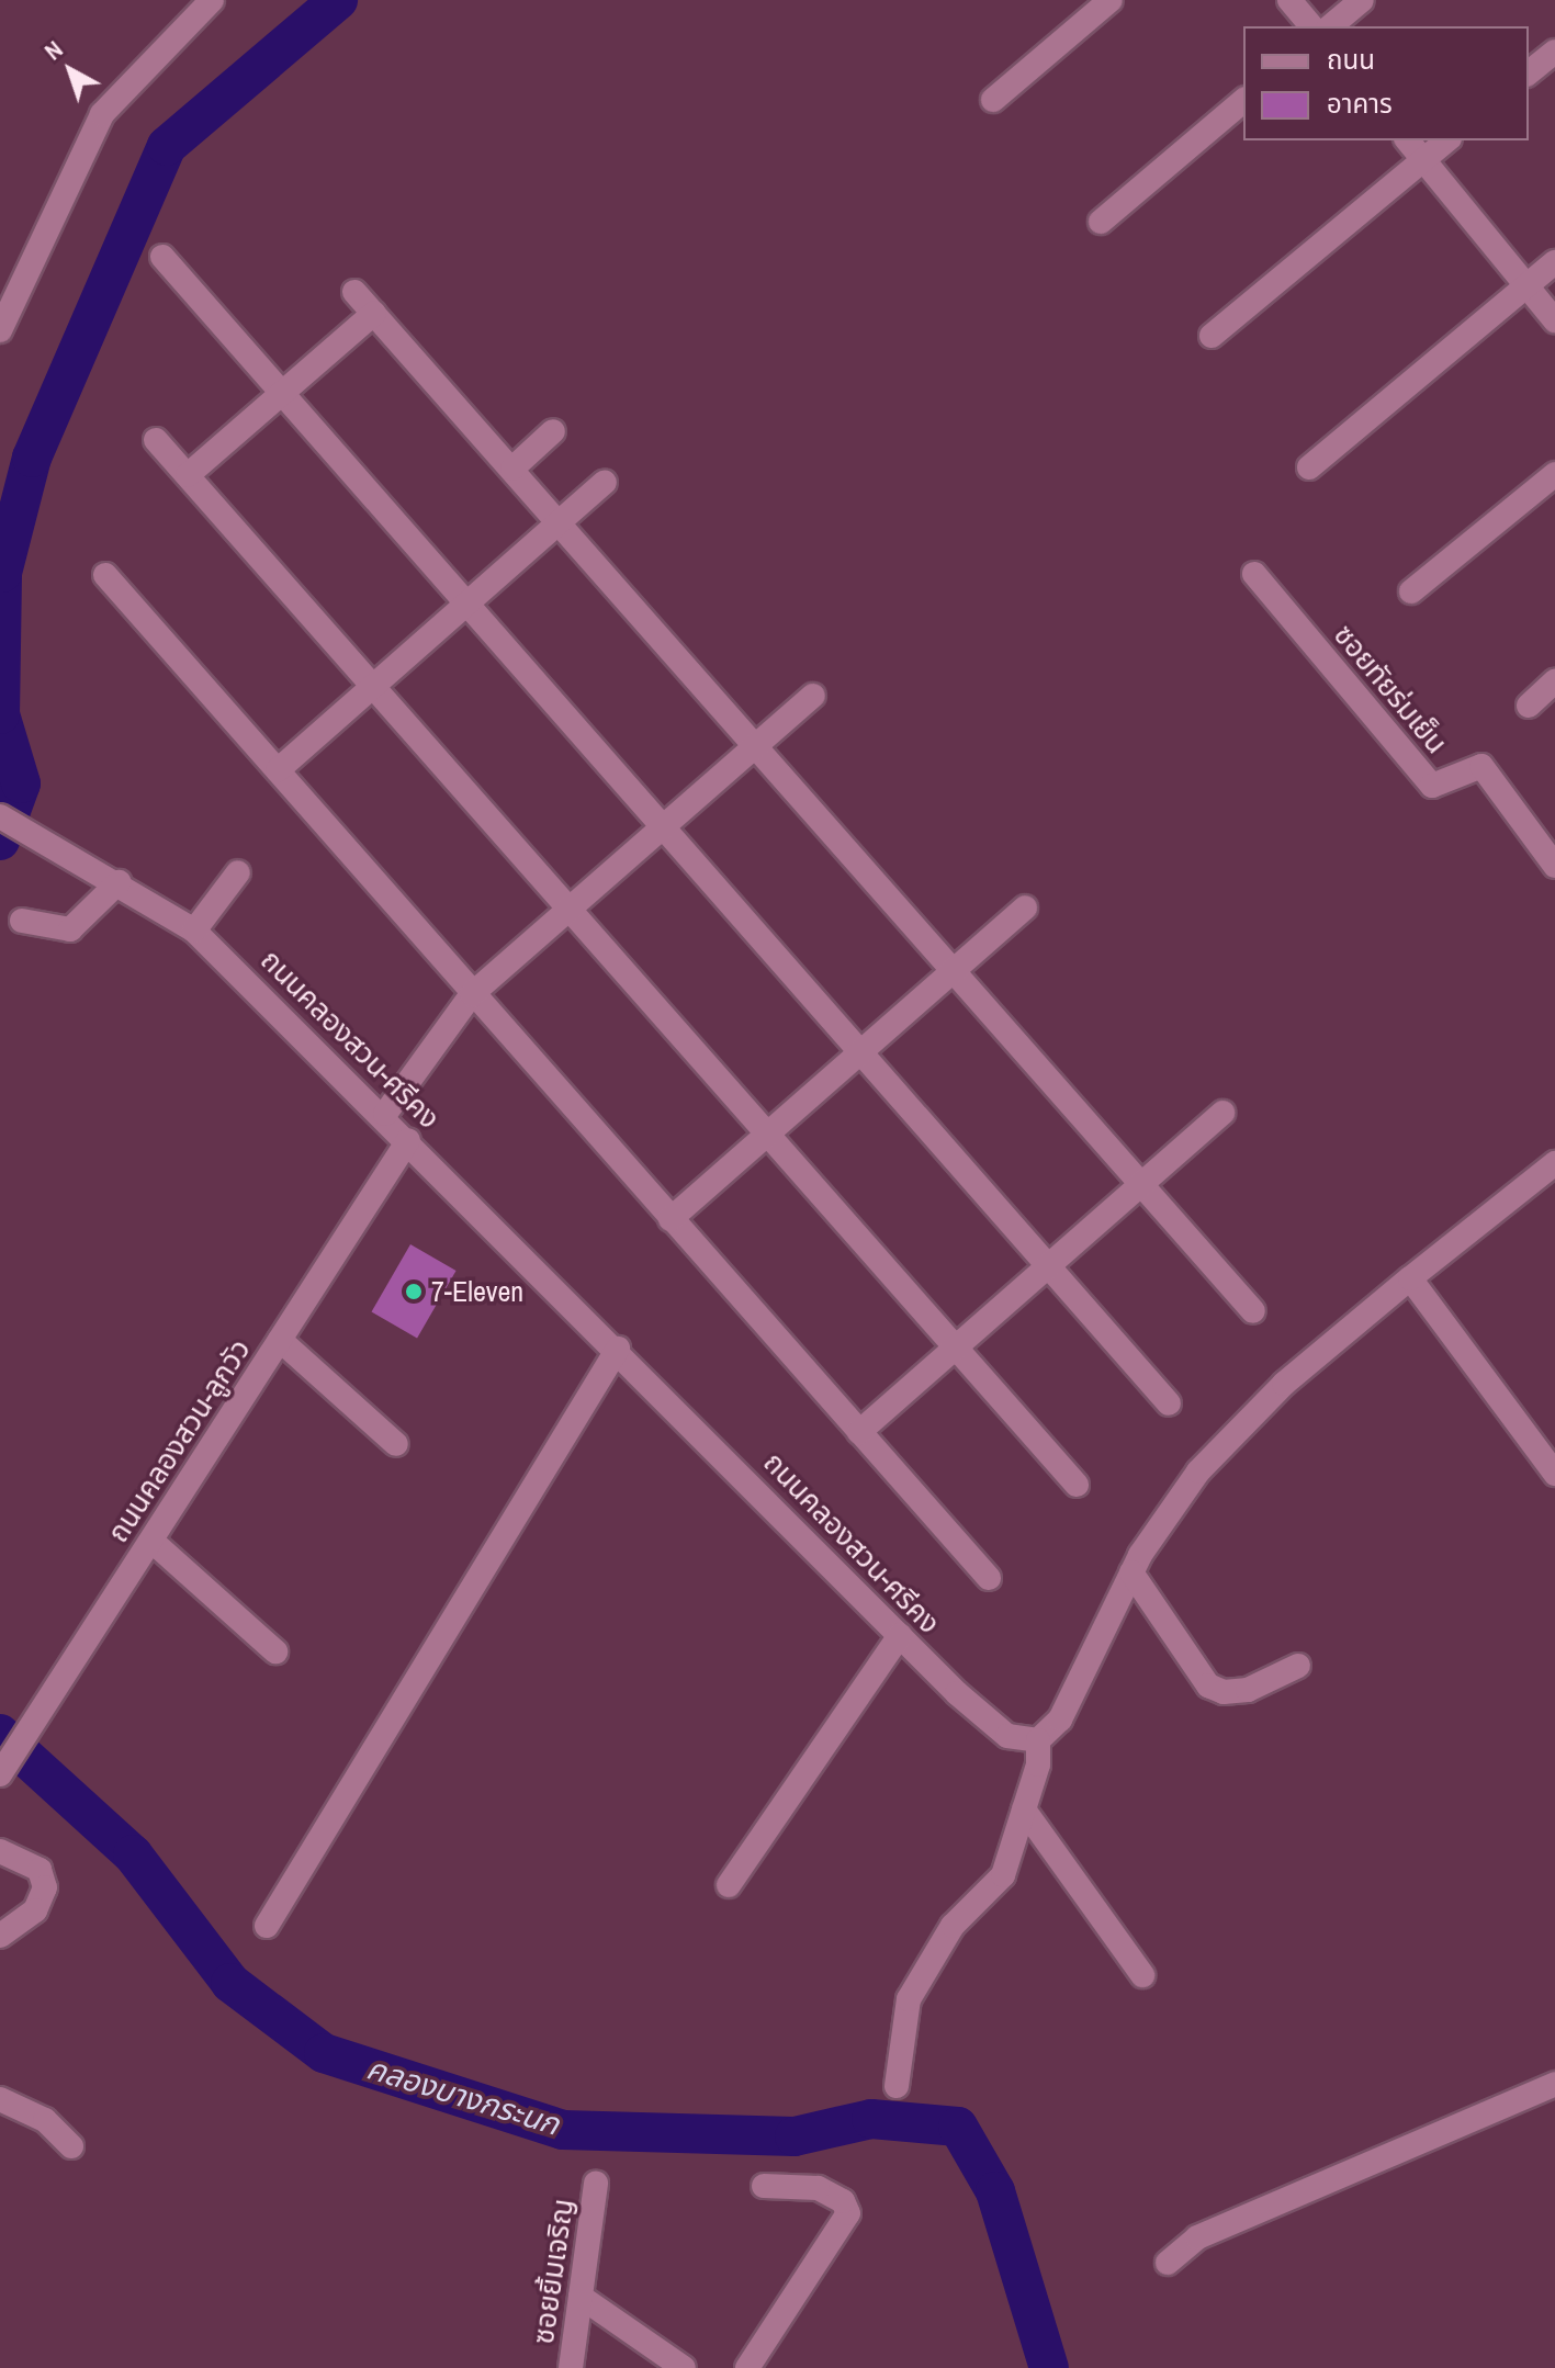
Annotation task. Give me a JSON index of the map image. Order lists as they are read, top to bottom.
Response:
{
  "streets": {
    "street": [
      "ซอยทัยร่มเย็น",
      "ถนนคลองสวน-ศรีคง",
      "ถนนคลองสวน-ลูกวัว",
      "ซอยยิ้มเจริญ"
    ]
  },
  "crossings": [
    ["ถนนคลองสวน-ศรีคง", "ถนนคลองสวน-ลูกวัว"]
  ],
  "water": ["คลองบางกระนก"],
  "places": ["7-Eleven"],
  "legend": ["ถนน", "อาคาร"],
  "north": "top left"
}
